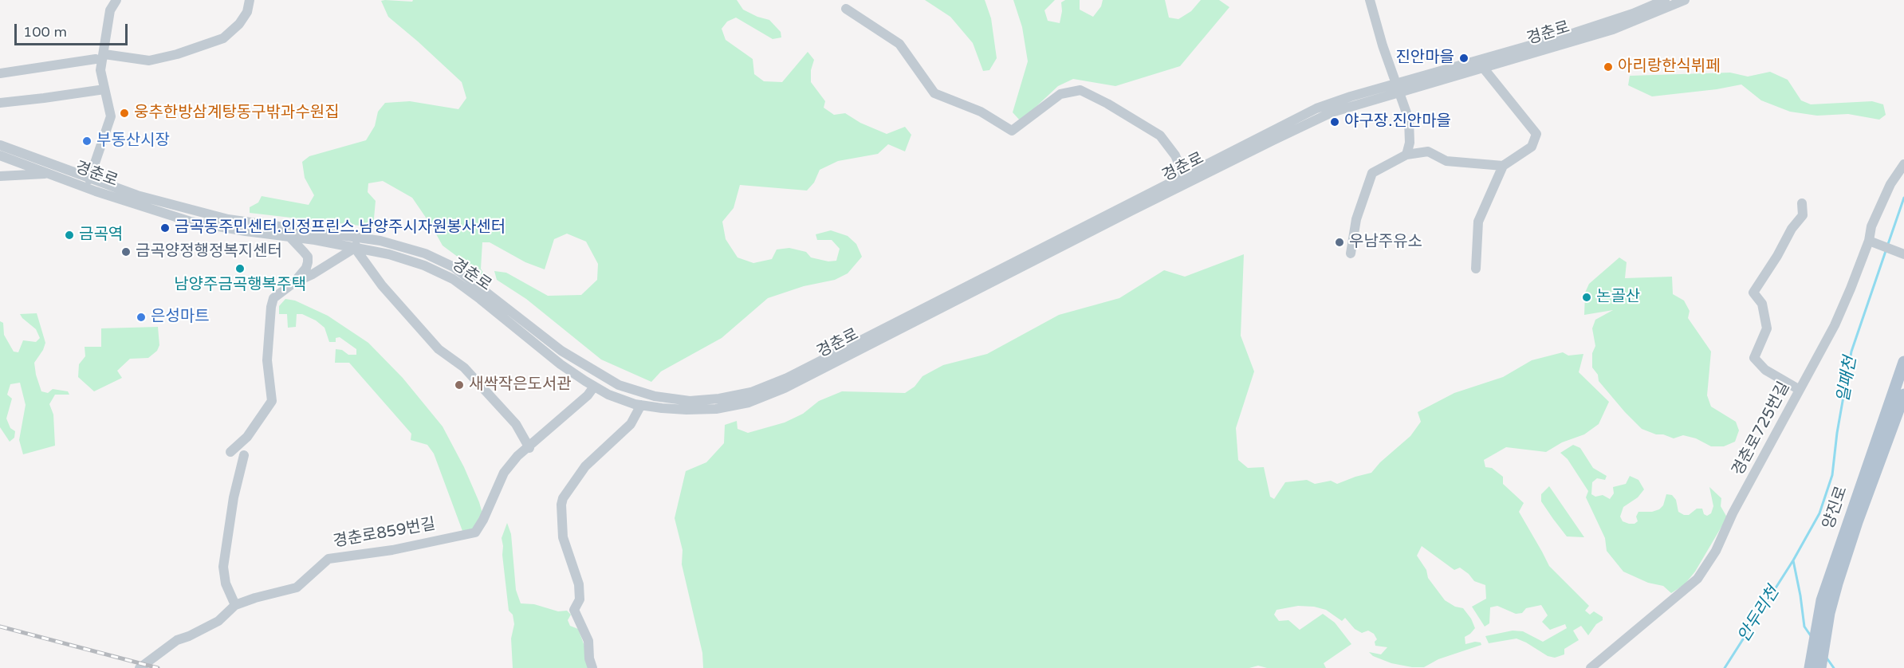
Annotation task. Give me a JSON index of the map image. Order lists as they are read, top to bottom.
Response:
{
  "streets": {
    "main road": ["양진로"],
    "street": ["경춘로", "경춘로725번길", "경춘로859번길"]
  },
  "crossings": [
    ["경춘로", "경춘로859번길"]
  ],
  "water": ["일패천", "안두리천"],
  "places": [
    "진안마을",
    "아리랑한식뷔페",
    "웅추한방삼계탕동구밖과수원집",
    "야구장.진안마을",
    "부동산시장",
    "금곡동주민센터.인정프린스.남양주시자원봉사센터",
    "금곡역",
    "우남주유소",
    "금곡양정행정복지센터",
    "남양주금곡행복주택",
    "논골산",
    "은성마트",
    "새싹작은도서관"
  ],
  "scale_bar": "100 m"
}
